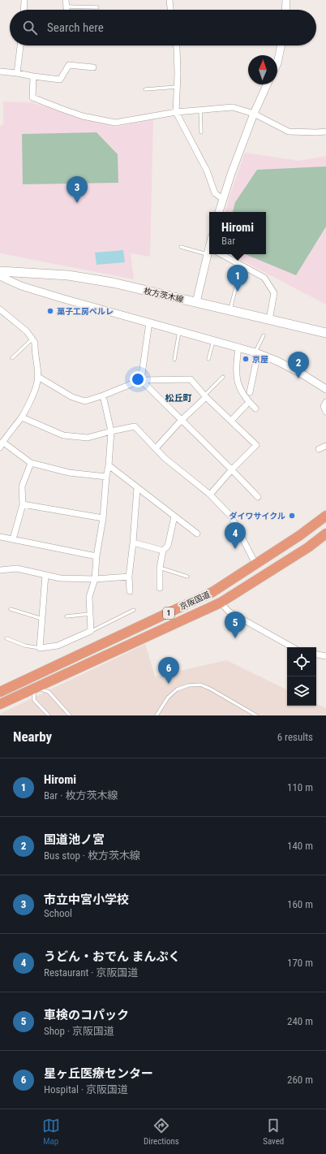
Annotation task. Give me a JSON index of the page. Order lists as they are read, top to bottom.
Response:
{
  "streets": {
    "highway": ["京阪国道", "1"],
    "main road": ["枚方茨木線"]
  },
  "districts": ["松丘町"],
  "places": ["菓子工房ペルレ", "京屋", "ダイワサイクル"],
  "north": "top",
  "page": {
    "search": "Search here",
    "pins": [
      "3",
      "1",
      "2",
      "4",
      "5",
      "6"
    ],
    "popup": ["Hiromi", "Bar"],
    "heading": ["Nearby", "6 results"],
    "list": [
      {
        "mark": "1",
        "name": "Hiromi",
        "note": "Bar · 枚方茨木線",
        "value": "110 m"
      },
      {
        "mark": "2",
        "name": "国道池ノ宮",
        "note": "Bus stop · 枚方茨木線",
        "value": "140 m"
      },
      {
        "mark": "3",
        "name": "市立中宮小学校",
        "note": "School",
        "value": "160 m"
      },
      {
        "mark": "4",
        "name": "うどん・おでん まんぷく",
        "note": "Restaurant · 京阪国道",
        "value": "170 m"
      },
      {
        "mark": "5",
        "name": "車検のコパック",
        "note": "Shop · 京阪国道",
        "value": "240 m"
      },
      {
        "mark": "6",
        "name": "星ヶ丘医療センター",
        "note": "Hospital · 京阪国道",
        "value": "260 m"
      }
    ],
    "nav": ["Map", "Directions", "Saved"]
  }
}
